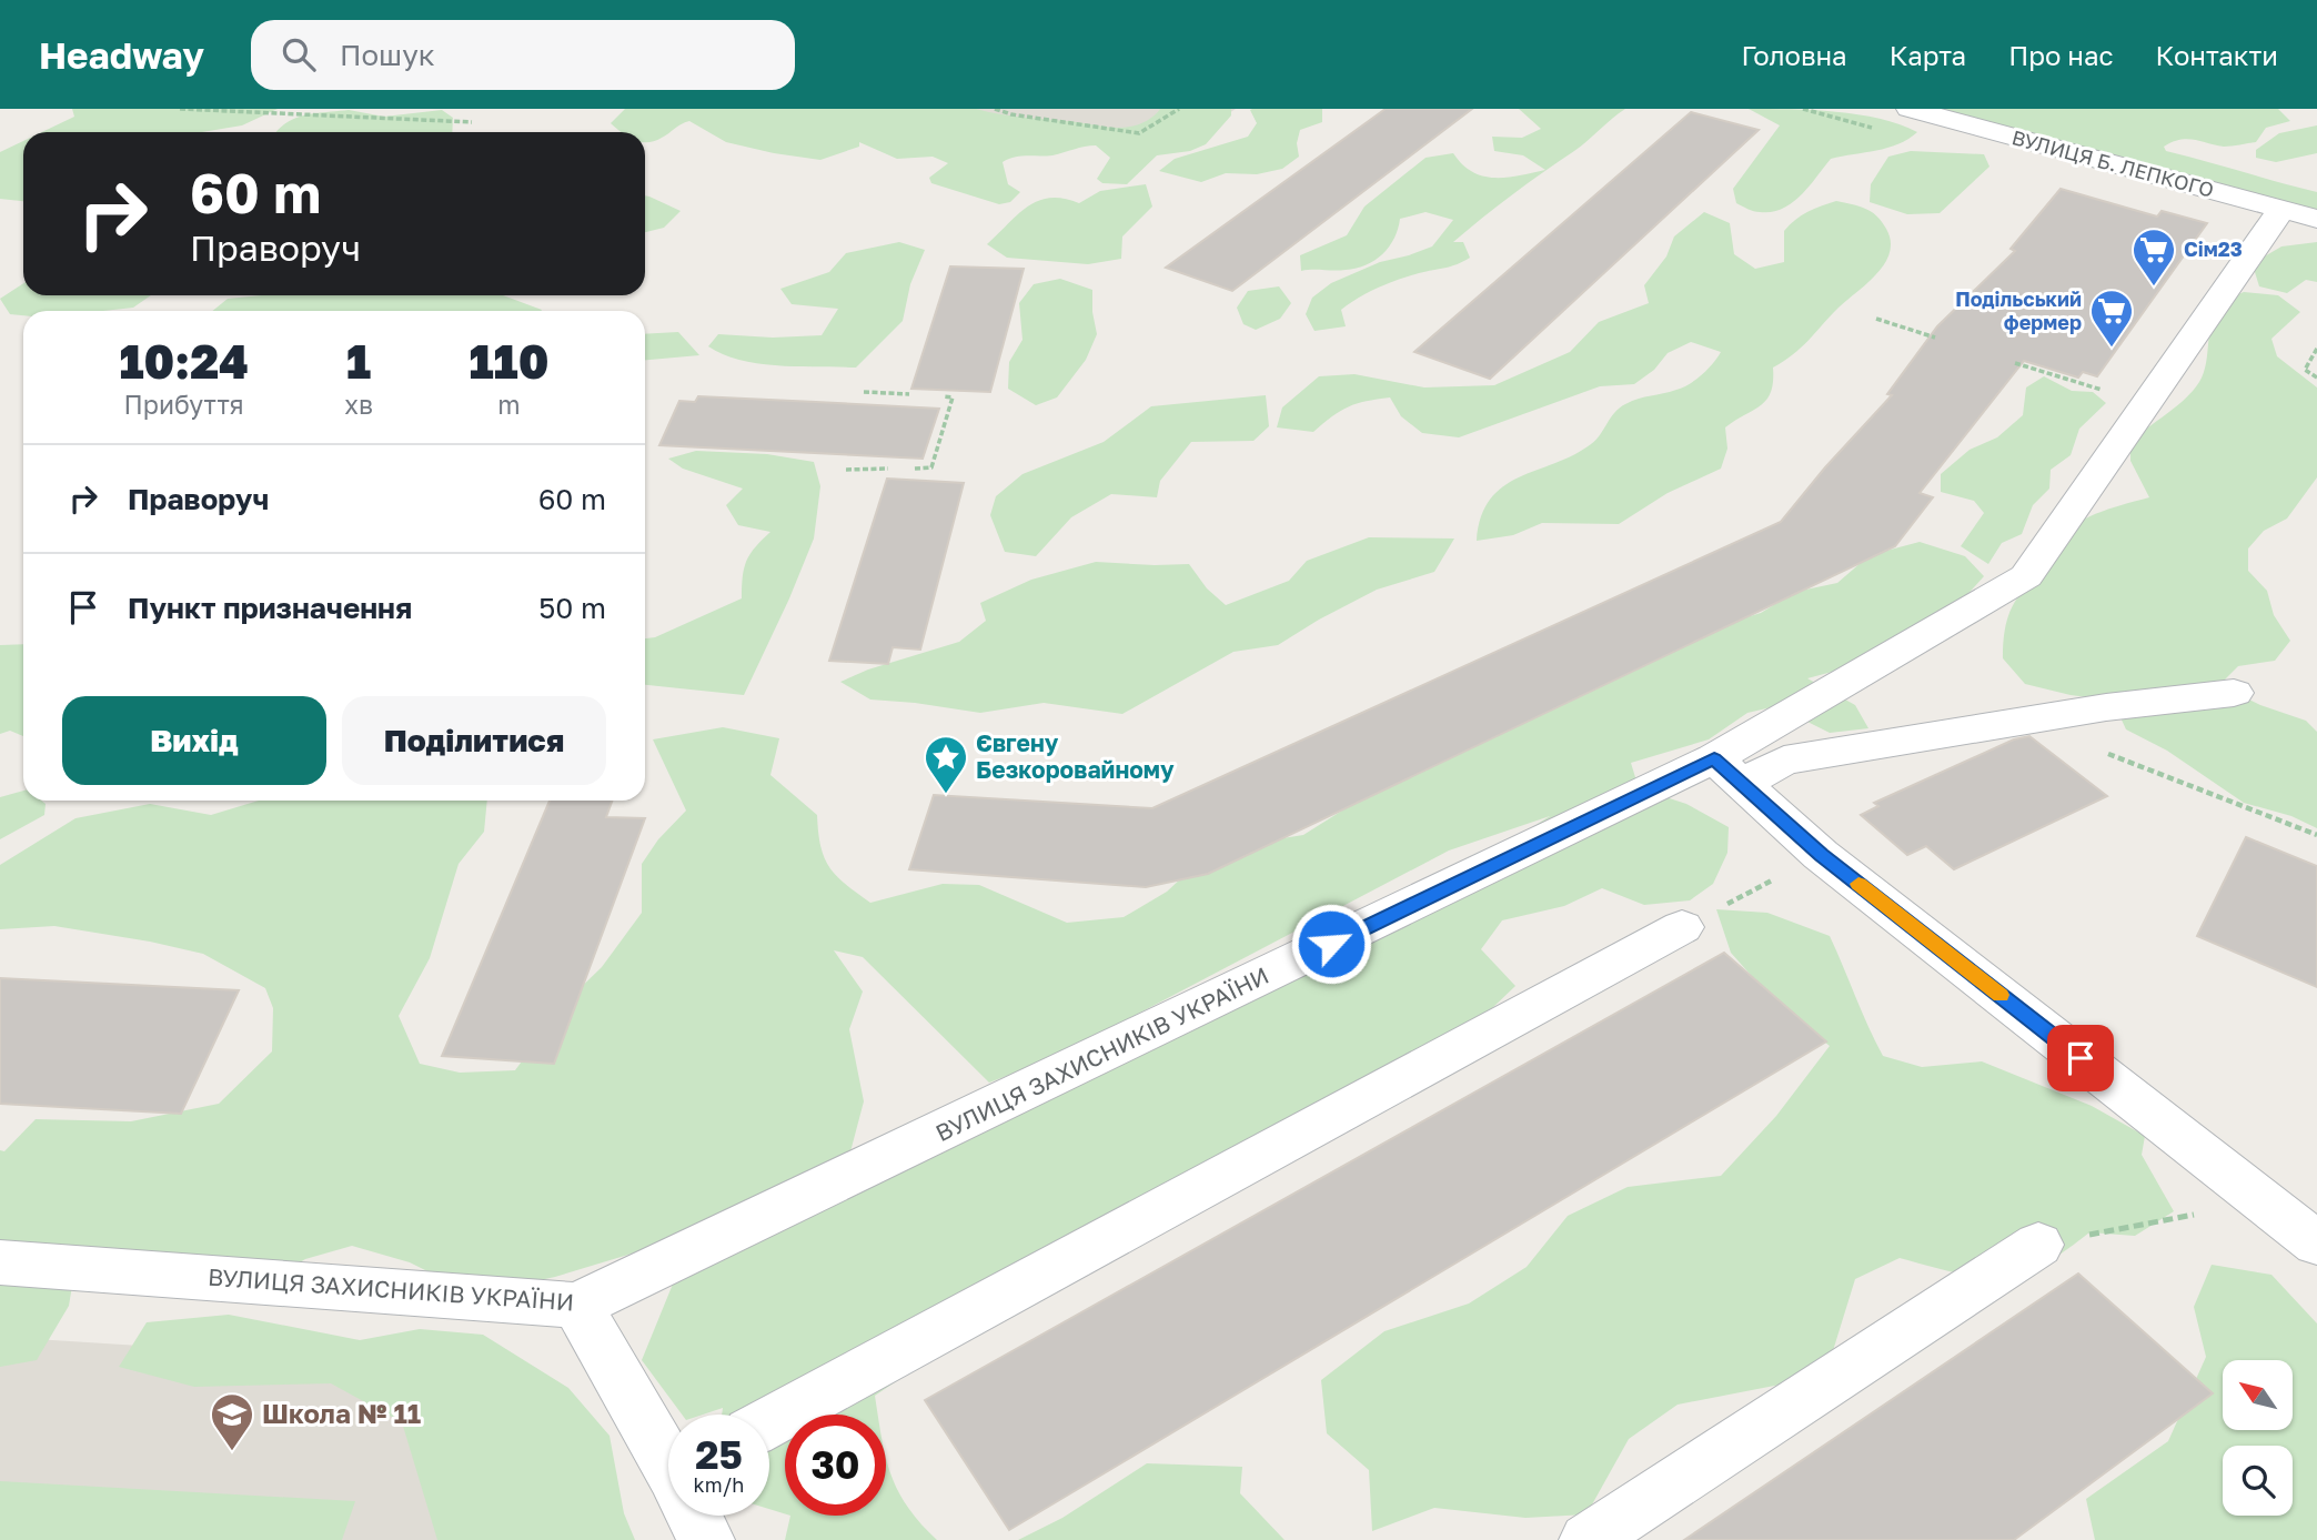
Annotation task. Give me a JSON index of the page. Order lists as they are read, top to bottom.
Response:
{
  "streets": {
    "street": ["ВУЛИЦЯ Б. ЛЕПКОГО", "ВУЛИЦЯ ЗАХИСНИКІВ УКРАЇНИ"]
  },
  "crossings": [
    ["ВУЛИЦЯ Б. ЛЕПКОГО", "ВУЛИЦЯ ЗАХИСНИКІВ УКРАЇНИ"]
  ],
  "places": {
    "supermarket": ["Сім23", "Подільський фермер"],
    "place": ["Євгену Безкоровайному"],
    "school or university": ["Школа № 11"]
  },
  "north": "top left",
  "page": {
    "header": "Headway",
    "search": "Пошук",
    "nav": [
      "Головна",
      "Карта",
      "Про нас",
      "Контакти"
    ],
    "turn": ["60 m", "Праворуч"],
    "eta": [
      "10:24",
      "Прибуття",
      "1",
      "хв",
      "110",
      "m"
    ],
    "list": [
      {
        "name": "Праворуч",
        "value": "60 m"
      },
      {
        "name": "Пункт призначення",
        "value": "50 m"
      }
    ],
    "buttons": ["Вихід", "Поділитися"],
    "speed": "25 km/h",
    "limit": "30"
  }
}
